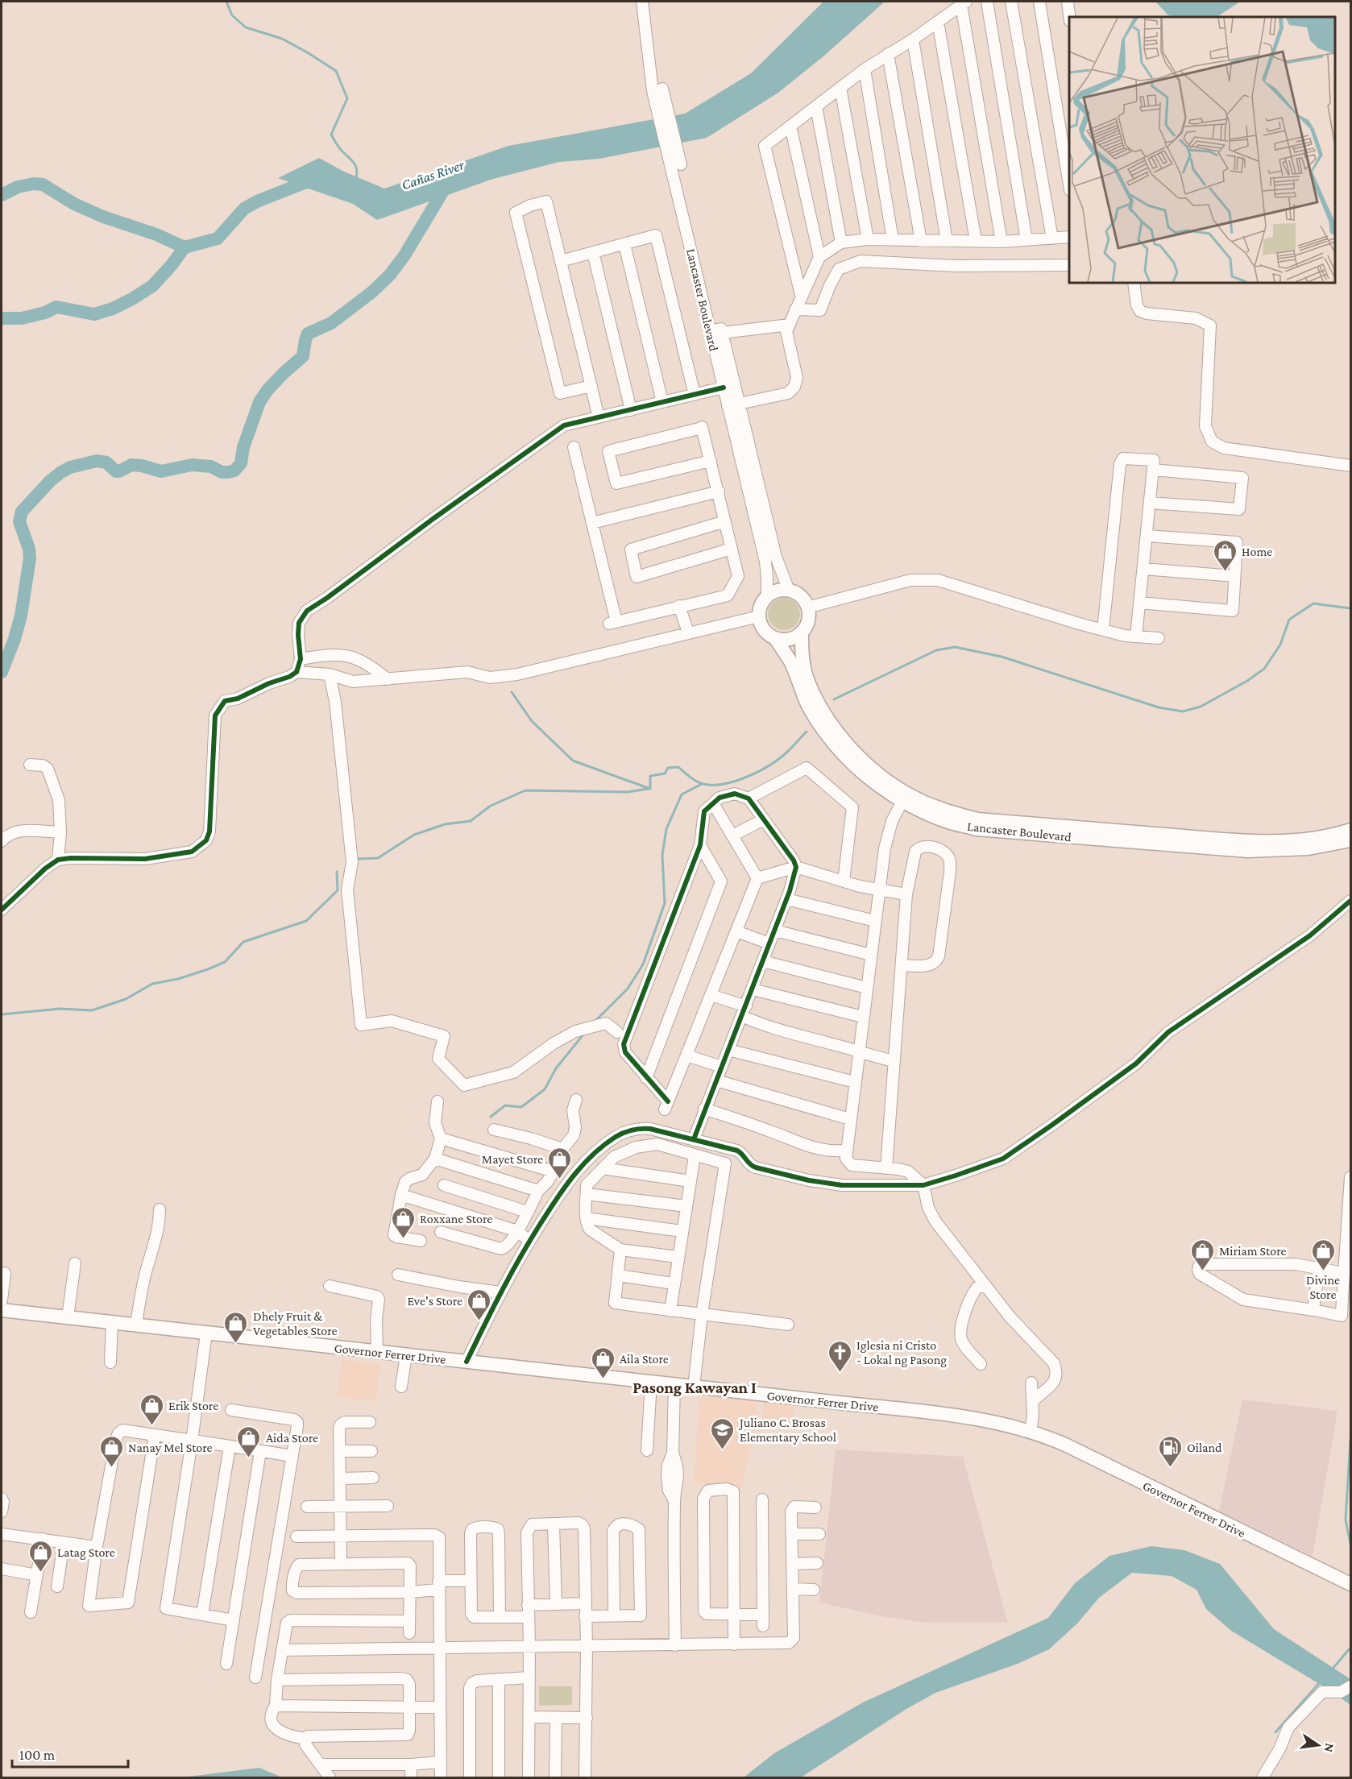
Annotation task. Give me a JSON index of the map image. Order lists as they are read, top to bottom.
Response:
{
  "streets": {
    "main road": ["Lancaster Boulevard", "Governor Ferrer Drive"]
  },
  "districts": ["Pasong Kawayan I"],
  "water": ["Cañas River"],
  "places": {
    "shop": [
      "Home",
      "Mayet Store",
      "Roxxane Store",
      "Miriam Store",
      "Divine Store",
      "Eve's Store",
      "Dhely Fruit & Vegetables Store",
      "Aila Store",
      "Erik Store",
      "Aida Store",
      "Nanay Mel Store",
      "Latag Store"
    ],
    "church": ["Iglesia ni Cristo - Lokal ng Pasong"],
    "school or university": ["Juliano C. Brosas Elementary School"],
    "fuel station": ["Oiland"]
  },
  "scale_bar": "100 m",
  "north": "right"
}
